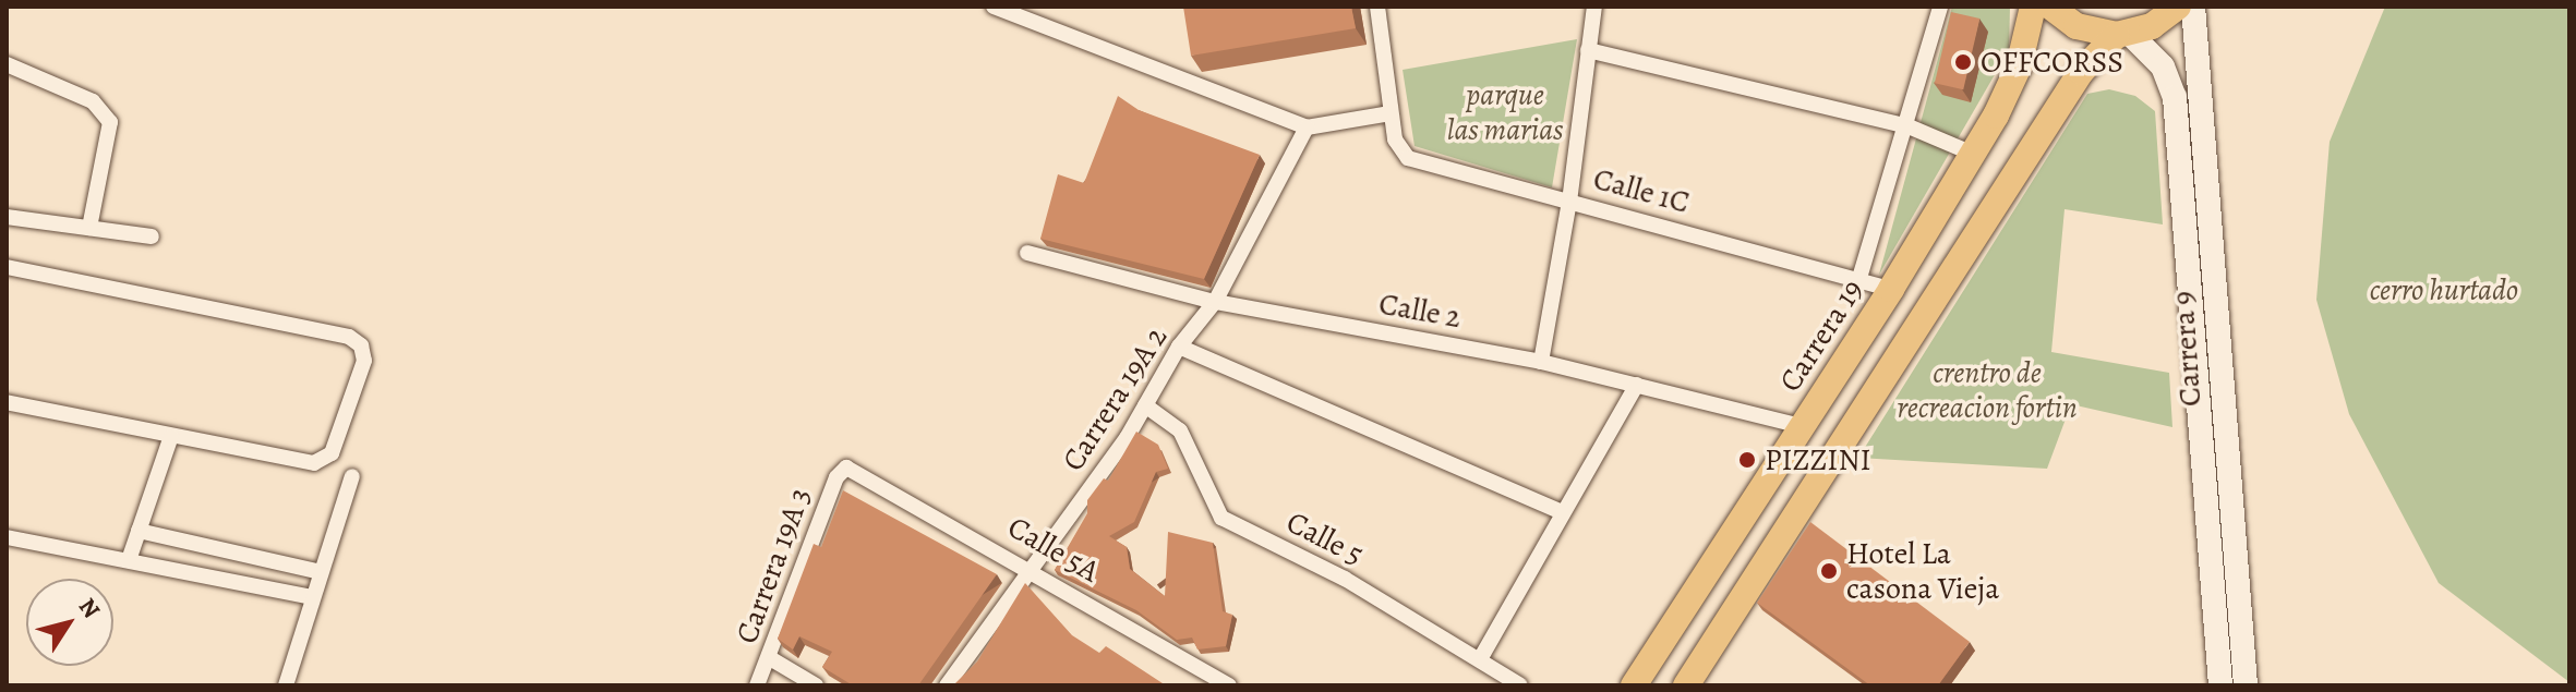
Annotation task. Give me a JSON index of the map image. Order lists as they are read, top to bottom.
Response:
{
  "streets": {
    "highway": ["Carrera 19"],
    "main road": ["Carrera 9"],
    "street": [
      "Calle 1C",
      "Calle 2",
      "Carrera 19A 2",
      "Calle 5",
      "Calle 5A",
      "Carrera 19A 3"
    ]
  },
  "crossings": [
    ["Calle 1C", "Carrera 19"],
    ["Calle 2", "Carrera 19"],
    ["Calle 2", "Carrera 19A 2"],
    ["Carrera 19A 2", "Calle 5"],
    ["Carrera 19A 2", "Calle 5A"],
    ["Calle 5A", "Carrera 19A 3"]
  ],
  "parks": ["parque las marias", "cerro hurtado", "crentro de recreacion fortin"],
  "places": ["OFFCORSS", "PIZZINI", "Hotel La casona Vieja"],
  "north": "top right"
}
